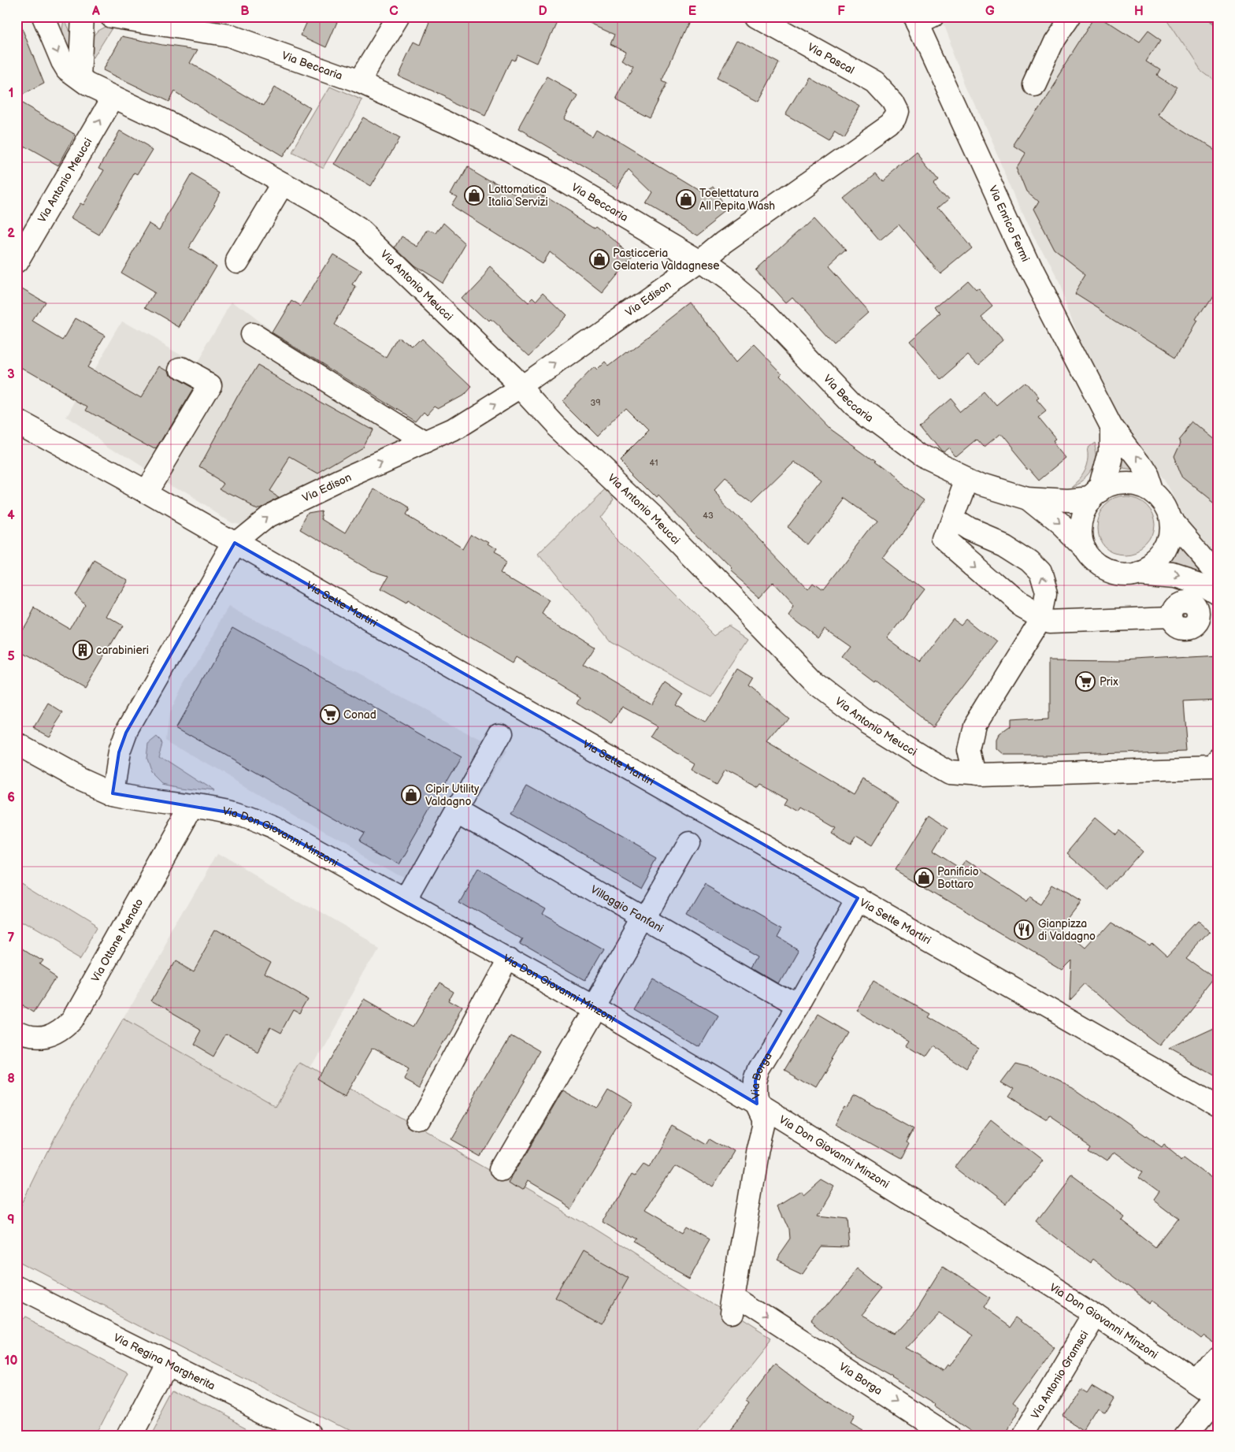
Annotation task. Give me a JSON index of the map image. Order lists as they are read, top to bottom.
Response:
{
  "streets": {
    "street": [
      "Via Pascal",
      "Via Beccaria",
      "Via Antonio Meucci",
      "Via Enrico Fermi",
      "Via Edison",
      "Via Sette Martiri",
      "Via Don Giovanni Minzoni",
      "Villaggio Fanfani",
      "Via Ottone Menato",
      "Via Borga",
      "Via Regina Margherita",
      "Via Antonio Gramsci"
    ]
  },
  "crossings": [
    ["Via Pascal", "Via Edison"],
    ["Via Beccaria", "Via Enrico Fermi"],
    ["Via Beccaria", "Via Edison"],
    ["Via Antonio Meucci", "Via Edison"],
    ["Via Edison", "Via Sette Martiri"],
    ["Via Sette Martiri", "Via Borga"],
    ["Via Don Giovanni Minzoni", "Via Ottone Menato"],
    ["Via Don Giovanni Minzoni", "Via Borga"],
    ["Via Don Giovanni Minzoni", "Via Antonio Gramsci"],
    ["Villaggio Fanfani", "Via Borga"]
  ],
  "one_way": ["Via Edison", "Via Borga"],
  "places": {
    "shop": [
      "Lottomatica Italia Servizi",
      "Toelettatura All Pepita Wash",
      "Pasticceria Gelateria Valdagnese",
      "Cipir Utility Valdagno",
      "Panificio Bottaro"
    ],
    "building": ["carabinieri"],
    "supermarket": ["Prix", "Conad"],
    "restaurant": ["Gianpizza di Valdagno"]
  },
  "house_numbers": ["39", "41", "43"],
  "grid": {
    "columns": [
      "A",
      "B",
      "C",
      "D",
      "E",
      "F",
      "G",
      "H"
    ],
    "rows": [
      "1",
      "2",
      "3",
      "4",
      "5",
      "6",
      "7",
      "8",
      "9",
      "10"
    ]
  }
}
